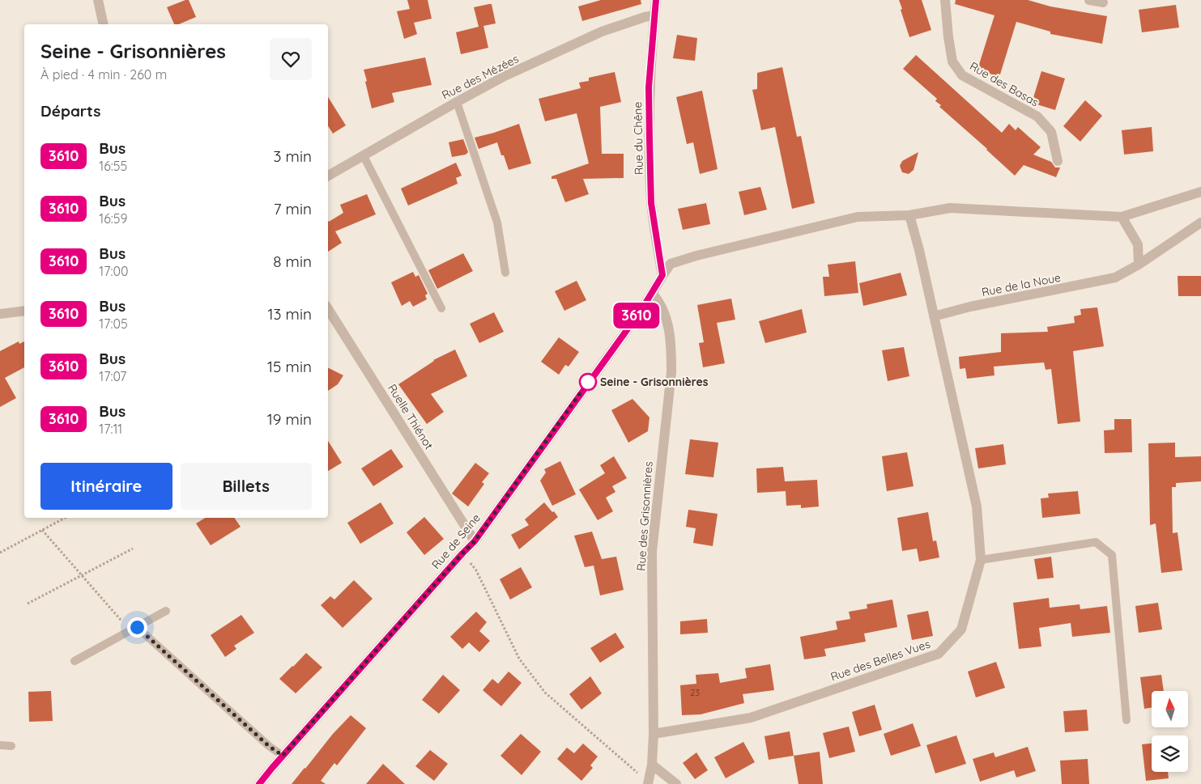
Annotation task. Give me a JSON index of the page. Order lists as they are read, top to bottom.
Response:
{
  "streets": {
    "street": [
      "Rue des Mézées",
      "Rue des Basas",
      "Rue du Chêne",
      "Rue de la Noue",
      "Ruelle Thiénot",
      "Rue des Grisonnières",
      "Rue de Seine",
      "Rue des Belles Vues"
    ]
  },
  "crossings": [
    ["Rue des Mézées", "Rue du Chêne"],
    ["Rue du Chêne", "Rue de Seine"],
    ["Rue de la Noue", "Rue des Belles Vues"],
    ["Ruelle Thiénot", "Rue de Seine"],
    ["Rue des Grisonnières", "Rue de Seine"],
    ["Rue des Grisonnières", "Rue des Belles Vues"]
  ],
  "places": ["Seine - Grisonnières"],
  "lines": ["bus line 3610"],
  "house_numbers": ["23"],
  "north": "top",
  "page": {
    "on_map": "3610",
    "heading": [
      ["Seine - Grisonnières", "À pied · 4 min · 260 m"],
      "Départs"
    ],
    "list": [
      {
        "mark": "3610",
        "name": "Bus",
        "note": "16:55",
        "value": "3 min"
      },
      {
        "mark": "3610",
        "name": "Bus",
        "note": "16:59",
        "value": "7 min"
      },
      {
        "mark": "3610",
        "name": "Bus",
        "note": "17:00",
        "value": "8 min"
      },
      {
        "mark": "3610",
        "name": "Bus",
        "note": "17:05",
        "value": "13 min"
      },
      {
        "mark": "3610",
        "name": "Bus",
        "note": "17:07",
        "value": "15 min"
      },
      {
        "mark": "3610",
        "name": "Bus",
        "note": "17:11",
        "value": "19 min"
      }
    ],
    "buttons": ["Itinéraire", "Billets"]
  }
}
